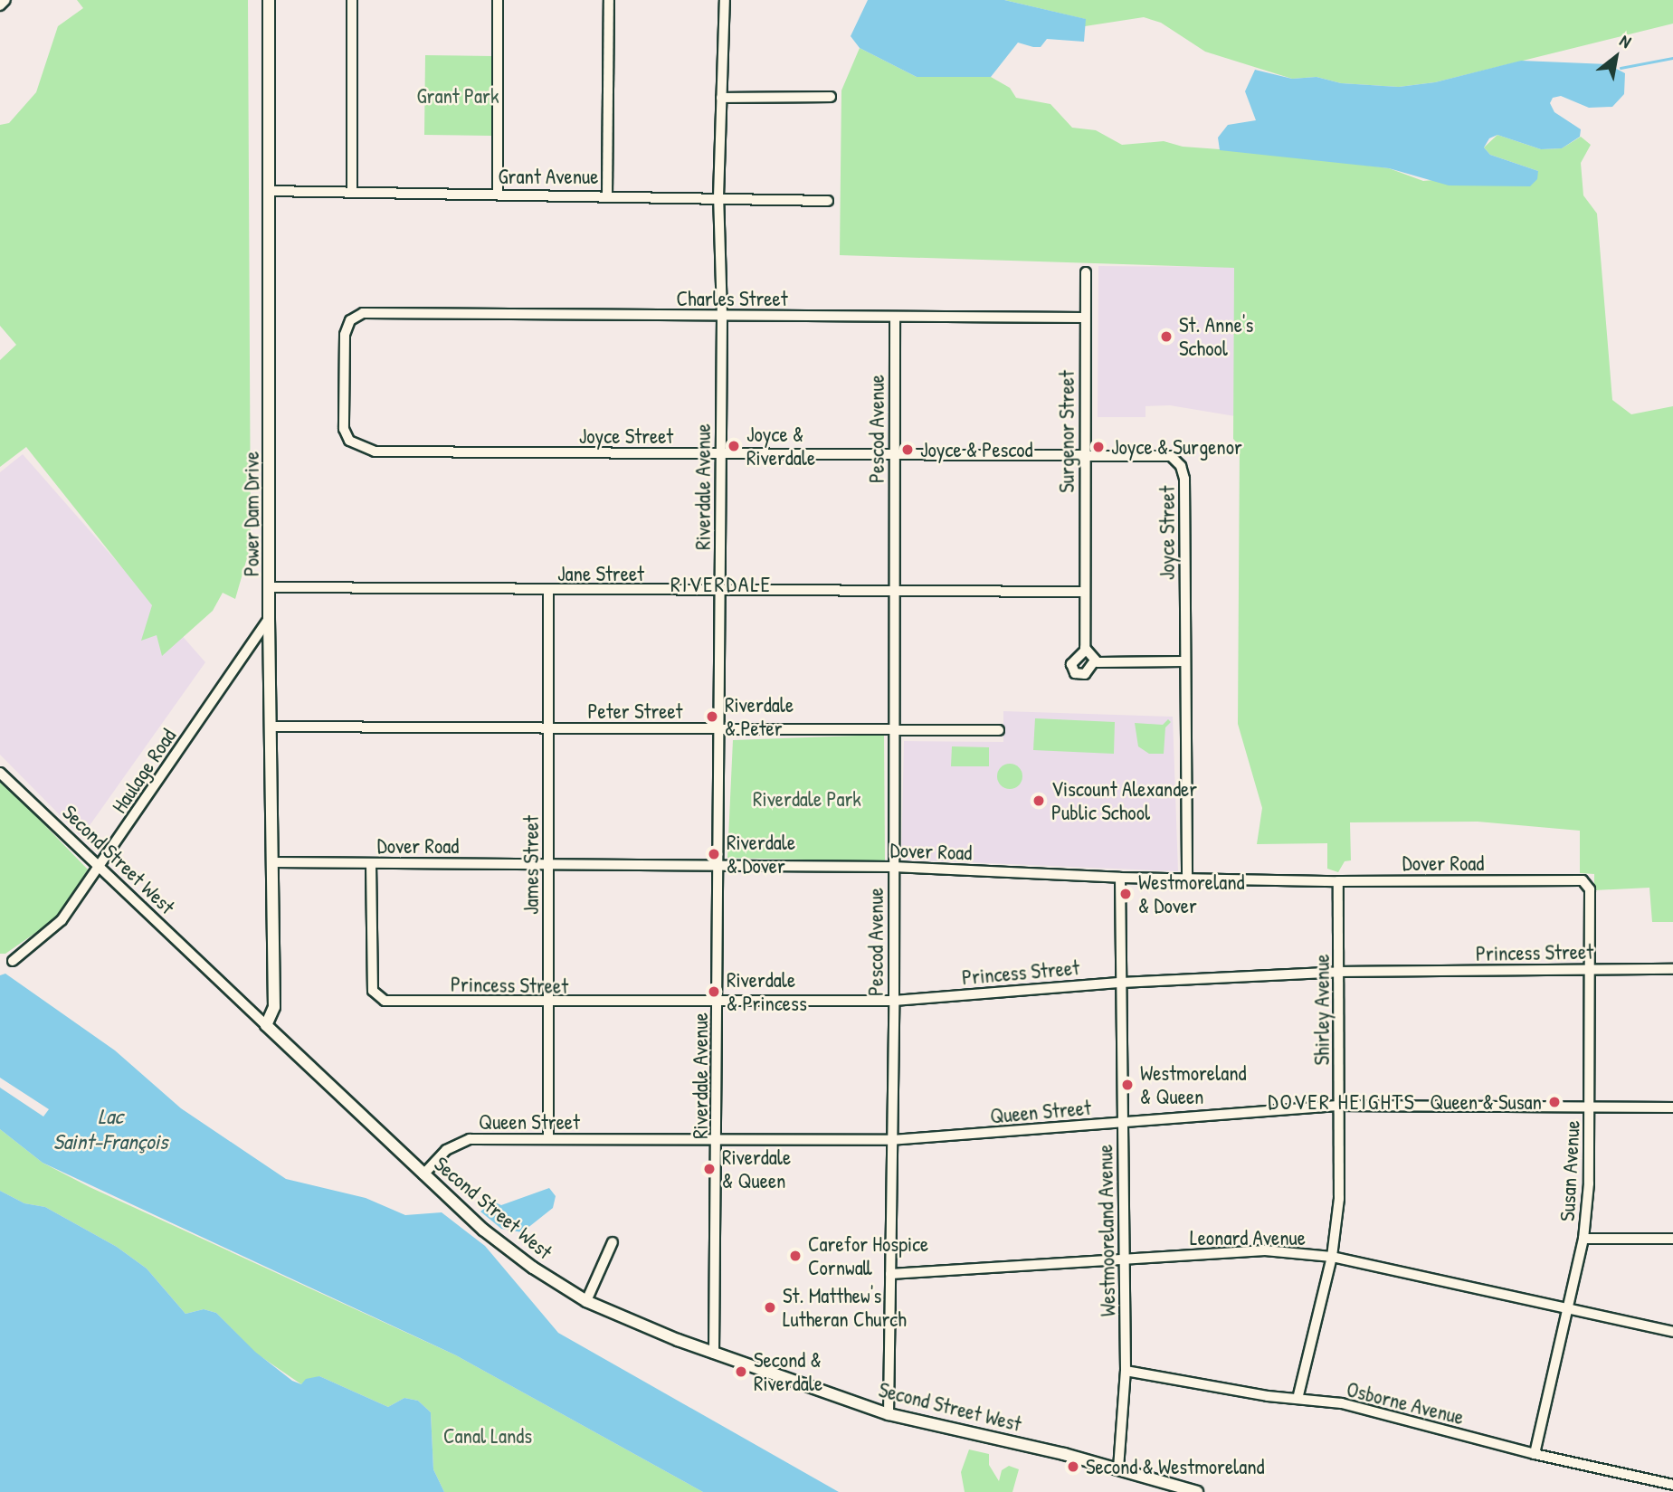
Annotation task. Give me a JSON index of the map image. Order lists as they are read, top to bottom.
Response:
{
  "streets": {
    "main road": ["Power Dam Drive", "Second Street West"],
    "street": [
      "Grant Avenue",
      "Charles Street",
      "Pescod Avenue",
      "Surgenor Street",
      "Joyce Street",
      "Riverdale Avenue",
      "Jane Street",
      "Peter Street",
      "Haulage Road",
      "Dover Road",
      "James Street",
      "Princess Street",
      "Shirley Avenue",
      "Queen Street",
      "Susan Avenue",
      "Westmooreland Avenue",
      "Leonard Avenue",
      "Osborne Avenue"
    ]
  },
  "crossings": [
    ["Grant Avenue", "Riverdale Avenue"],
    ["Grant Avenue", "Power Dam Drive"],
    ["Charles Street", "Pescod Avenue"],
    ["Charles Street", "Surgenor Street"],
    ["Charles Street", "Joyce Street"],
    ["Charles Street", "Riverdale Avenue"],
    ["Pescod Avenue", "Joyce Street"],
    ["Pescod Avenue", "Jane Street"],
    ["Pescod Avenue", "Peter Street"],
    ["Pescod Avenue", "Dover Road"],
    ["Pescod Avenue", "Second Street West"],
    ["Pescod Avenue", "Princess Street"],
    ["Pescod Avenue", "Queen Street"],
    ["Pescod Avenue", "Leonard Avenue"],
    ["Surgenor Street", "Joyce Street"],
    ["Surgenor Street", "Jane Street"],
    ["Joyce Street", "Riverdale Avenue"],
    ["Joyce Street", "Dover Road"],
    ["Riverdale Avenue", "Jane Street"],
    ["Riverdale Avenue", "Peter Street"],
    ["Riverdale Avenue", "Dover Road"],
    ["Riverdale Avenue", "Second Street West"],
    ["Riverdale Avenue", "Princess Street"],
    ["Riverdale Avenue", "Queen Street"],
    ["Power Dam Drive", "Jane Street"],
    ["Power Dam Drive", "Peter Street"],
    ["Power Dam Drive", "Haulage Road"],
    ["Power Dam Drive", "Dover Road"],
    ["Power Dam Drive", "Second Street West"],
    ["Jane Street", "James Street"],
    ["Peter Street", "James Street"],
    ["Haulage Road", "Second Street West"],
    ["Dover Road", "James Street"],
    ["Dover Road", "Princess Street"],
    ["Dover Road", "Shirley Avenue"],
    ["Dover Road", "Susan Avenue"],
    ["Dover Road", "Westmooreland Avenue"],
    ["Second Street West", "Queen Street"],
    ["Second Street West", "Westmooreland Avenue"],
    ["James Street", "Princess Street"],
    ["James Street", "Queen Street"],
    ["Princess Street", "Shirley Avenue"],
    ["Princess Street", "Susan Avenue"],
    ["Princess Street", "Westmooreland Avenue"],
    ["Shirley Avenue", "Queen Street"],
    ["Shirley Avenue", "Leonard Avenue"],
    ["Shirley Avenue", "Osborne Avenue"],
    ["Queen Street", "Susan Avenue"],
    ["Queen Street", "Westmooreland Avenue"],
    ["Susan Avenue", "Leonard Avenue"],
    ["Susan Avenue", "Osborne Avenue"],
    ["Westmooreland Avenue", "Leonard Avenue"],
    ["Westmooreland Avenue", "Osborne Avenue"]
  ],
  "districts": ["RIVERDALE", "DOVER HEIGHTS"],
  "water": ["Lac Saint-François"],
  "parks": ["Grant Park", "Riverdale Park", "Canal Lands"],
  "places": [
    "St. Anne's School",
    "Joyce & Riverdale",
    "Joyce & Surgenor",
    "Joyce & Pescod",
    "Riverdale & Peter",
    "Viscount Alexander Public School",
    "Riverdale & Dover",
    "Westmoreland & Dover",
    "Riverdale & Princess",
    "Westmoreland & Queen",
    "Queen & Susan",
    "Riverdale & Queen",
    "Carefor Hospice Cornwall",
    "St. Matthew's Lutheran Church",
    "Second & Riverdale",
    "Second & Westmoreland"
  ],
  "north": "top right"
}
